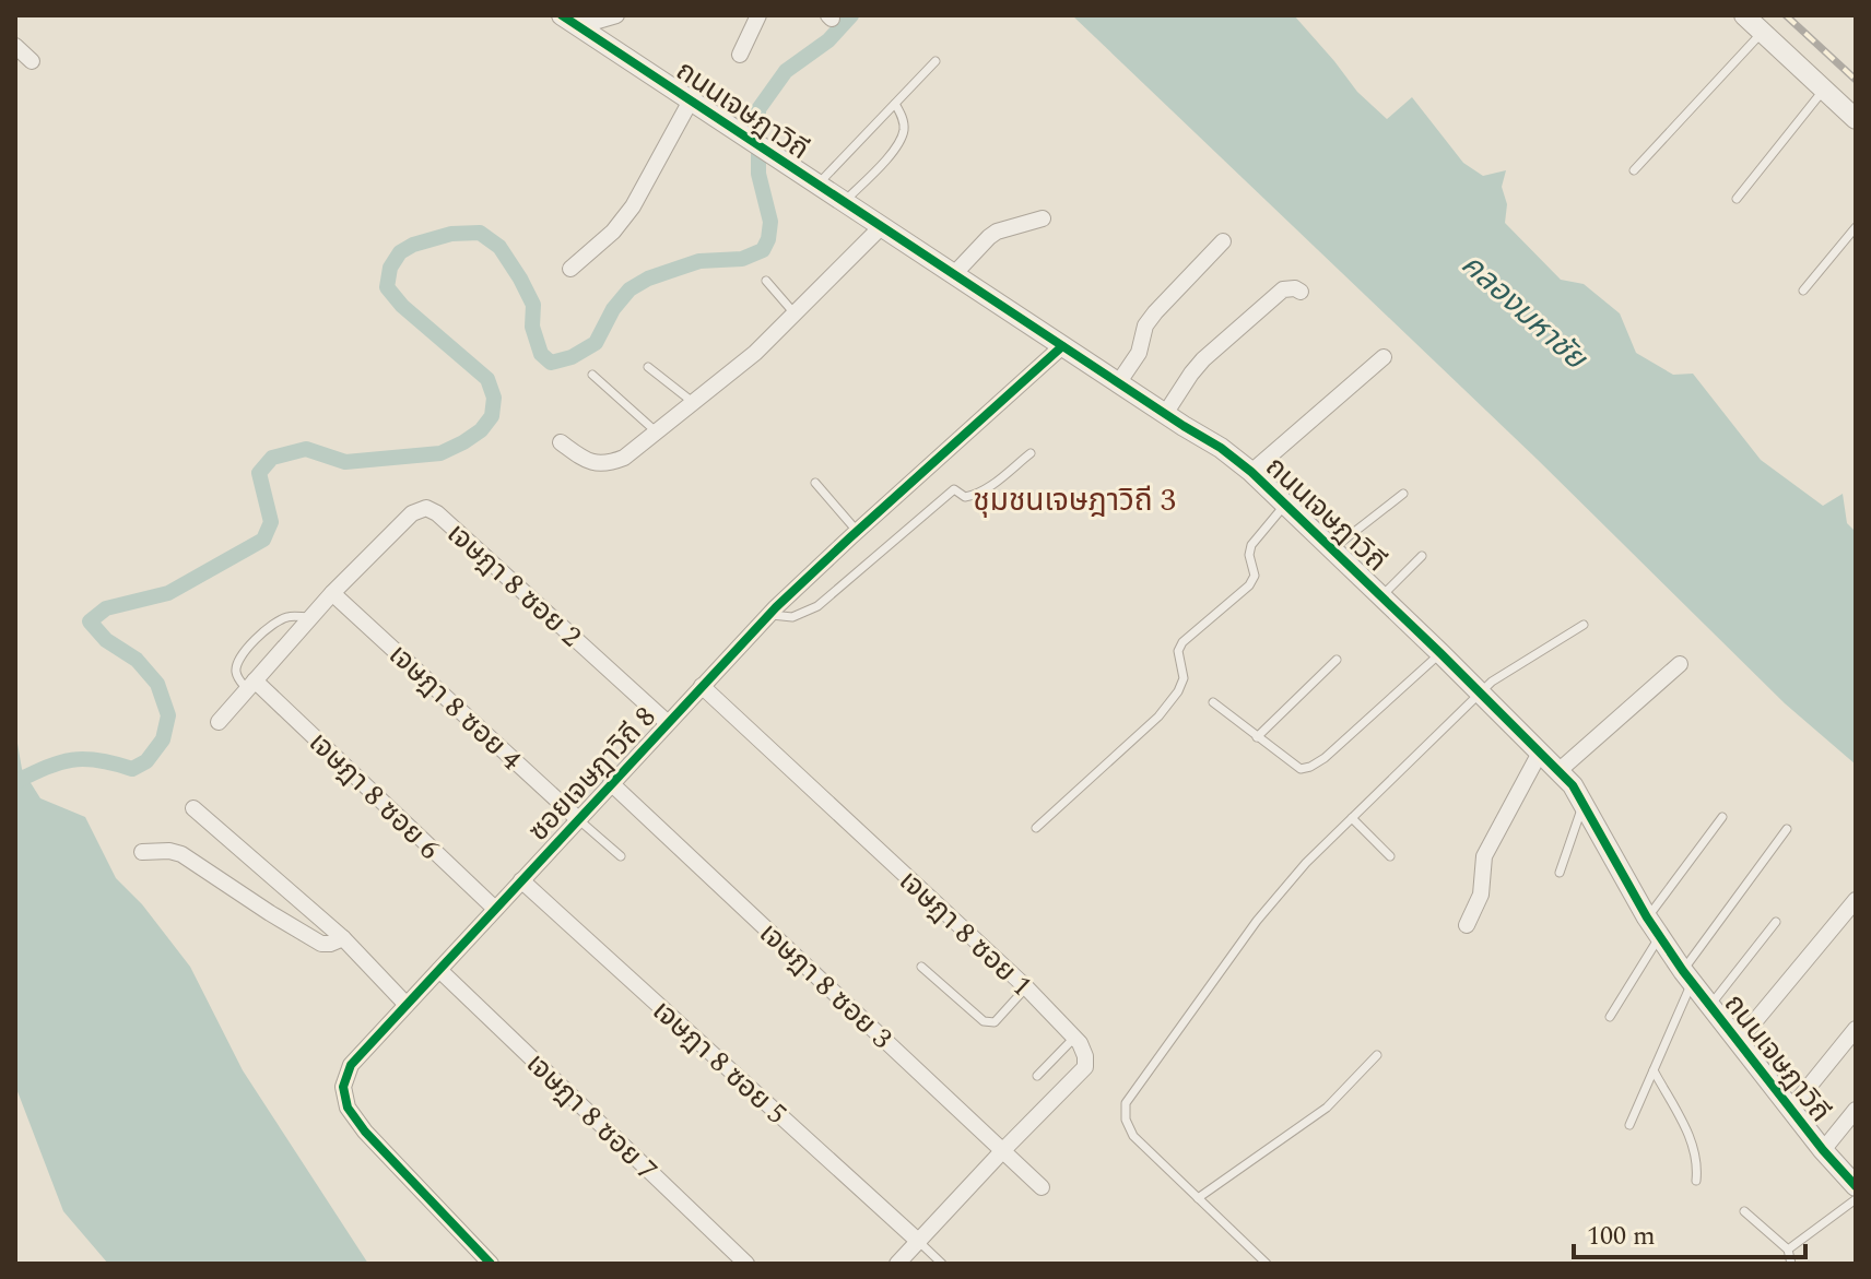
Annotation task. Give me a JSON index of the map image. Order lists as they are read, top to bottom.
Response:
{
  "streets": {
    "street": [
      "ถนนเจษฎาวิถี",
      "เจษฎา 8 ซอย 2",
      "เจษฎา 8 ซอย 4",
      "ซอยเจษฎาวิถี 8",
      "เจษฎา 8 ซอย 6",
      "เจษฎา 8 ซอย 1",
      "เจษฎา 8 ซอย 3",
      "เจษฎา 8 ซอย 5",
      "เจษฎา 8 ซอย 7"
    ]
  },
  "crossings": [
    ["ถนนเจษฎาวิถี", "ซอยเจษฎาวิถี 8"],
    ["เจษฎา 8 ซอย 2", "เจษฎา 8 ซอย 4"],
    ["เจษฎา 8 ซอย 2", "ซอยเจษฎาวิถี 8"],
    ["เจษฎา 8 ซอย 2", "เจษฎา 8 ซอย 6"],
    ["เจษฎา 8 ซอย 4", "ซอยเจษฎาวิถี 8"],
    ["ซอยเจษฎาวิถี 8", "เจษฎา 8 ซอย 6"],
    ["ซอยเจษฎาวิถี 8", "เจษฎา 8 ซอย 1"],
    ["ซอยเจษฎาวิถี 8", "เจษฎา 8 ซอย 3"],
    ["ซอยเจษฎาวิถี 8", "เจษฎา 8 ซอย 5"],
    ["ซอยเจษฎาวิถี 8", "เจษฎา 8 ซอย 7"]
  ],
  "districts": ["ชุมชนเจษฎาวิถี 3"],
  "water": ["คลองมหาชัย"],
  "scale_bar": "100 m"
}
